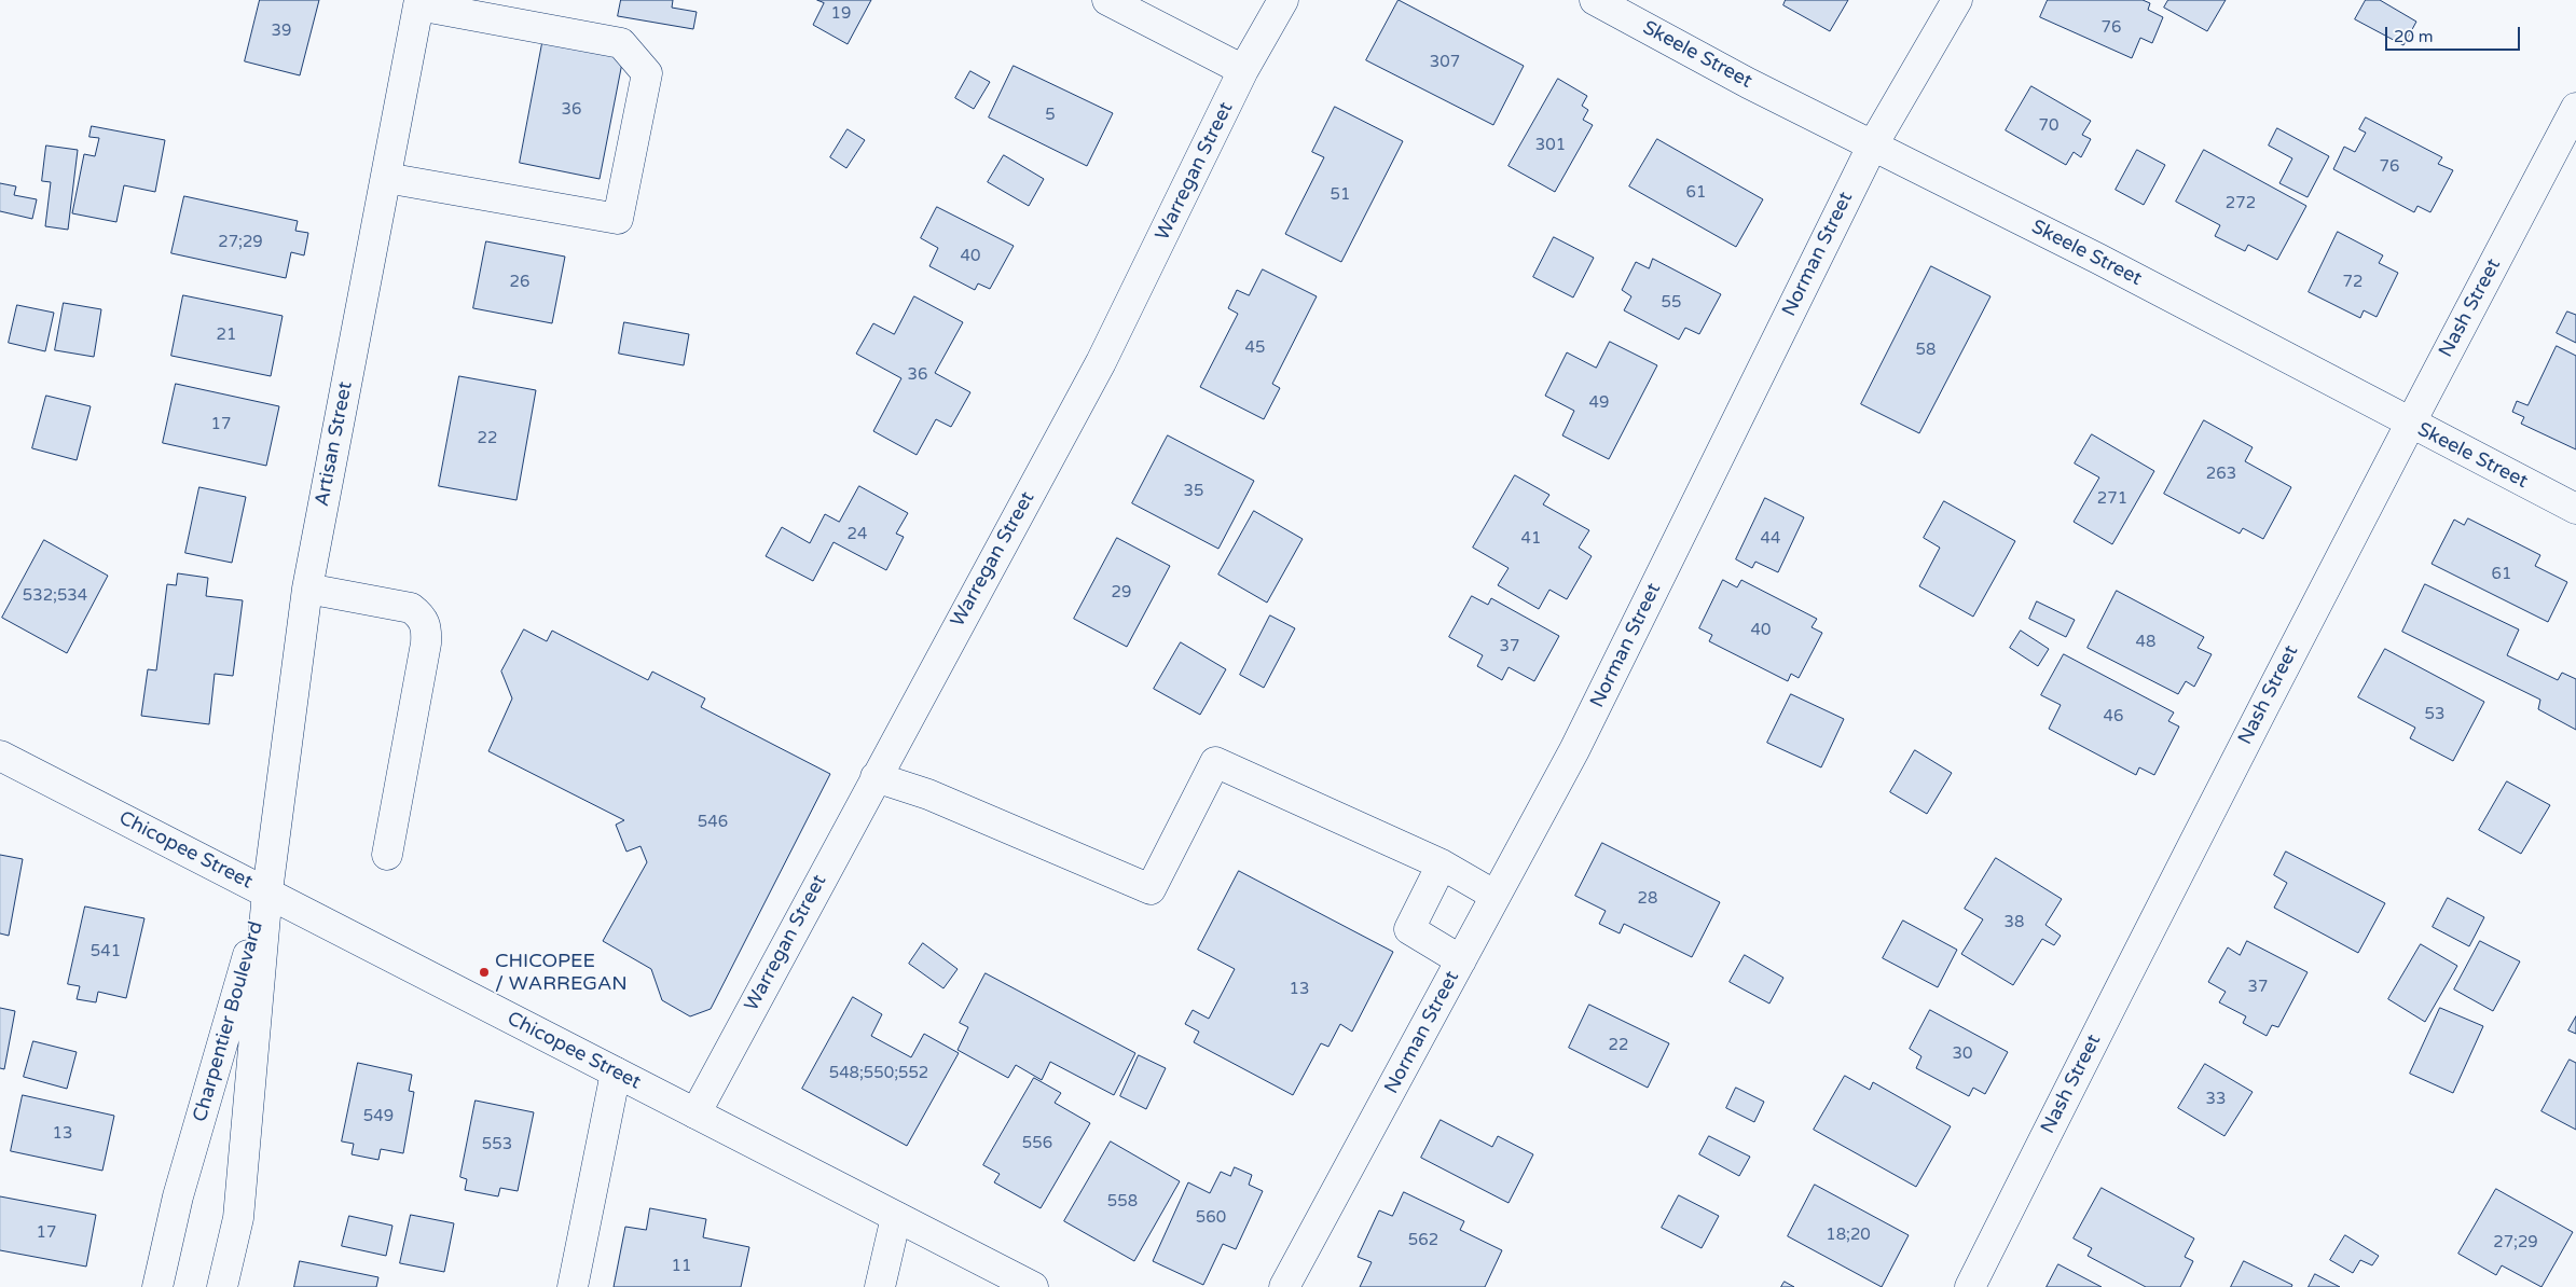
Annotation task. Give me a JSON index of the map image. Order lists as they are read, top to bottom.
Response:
{
  "streets": {
    "street": [
      "Skeele Street",
      "Warregan Street",
      "Norman Street",
      "Nash Street",
      "Artisan Street",
      "Chicopee Street",
      "Charpentier Boulevard"
    ]
  },
  "crossings": [
    ["Skeele Street", "Norman Street"],
    ["Skeele Street", "Nash Street"],
    ["Warregan Street", "Chicopee Street"],
    ["Artisan Street", "Chicopee Street"],
    ["Artisan Street", "Charpentier Boulevard"],
    ["Chicopee Street", "Charpentier Boulevard"]
  ],
  "places": ["CHICOPEE / WARREGAN"],
  "house_numbers": [
    "19",
    "76",
    "39",
    "307",
    "36",
    "5",
    "70",
    "301",
    "76",
    "61",
    "51",
    "272",
    "27;29",
    "40",
    "26",
    "72",
    "55",
    "21",
    "45",
    "58",
    "36",
    "49",
    "17",
    "22",
    "263",
    "35",
    "271",
    "24",
    "41",
    "44",
    "61",
    "29",
    "532;534",
    "40",
    "48",
    "37",
    "53",
    "46",
    "546",
    "28",
    "38",
    "541",
    "37",
    "13",
    "22",
    "30",
    "548;550;552",
    "33",
    "549",
    "13",
    "556",
    "553",
    "558",
    "560",
    "17",
    "18;20",
    "562",
    "27;29",
    "11"
  ],
  "scale_bar": "20 m"
}
